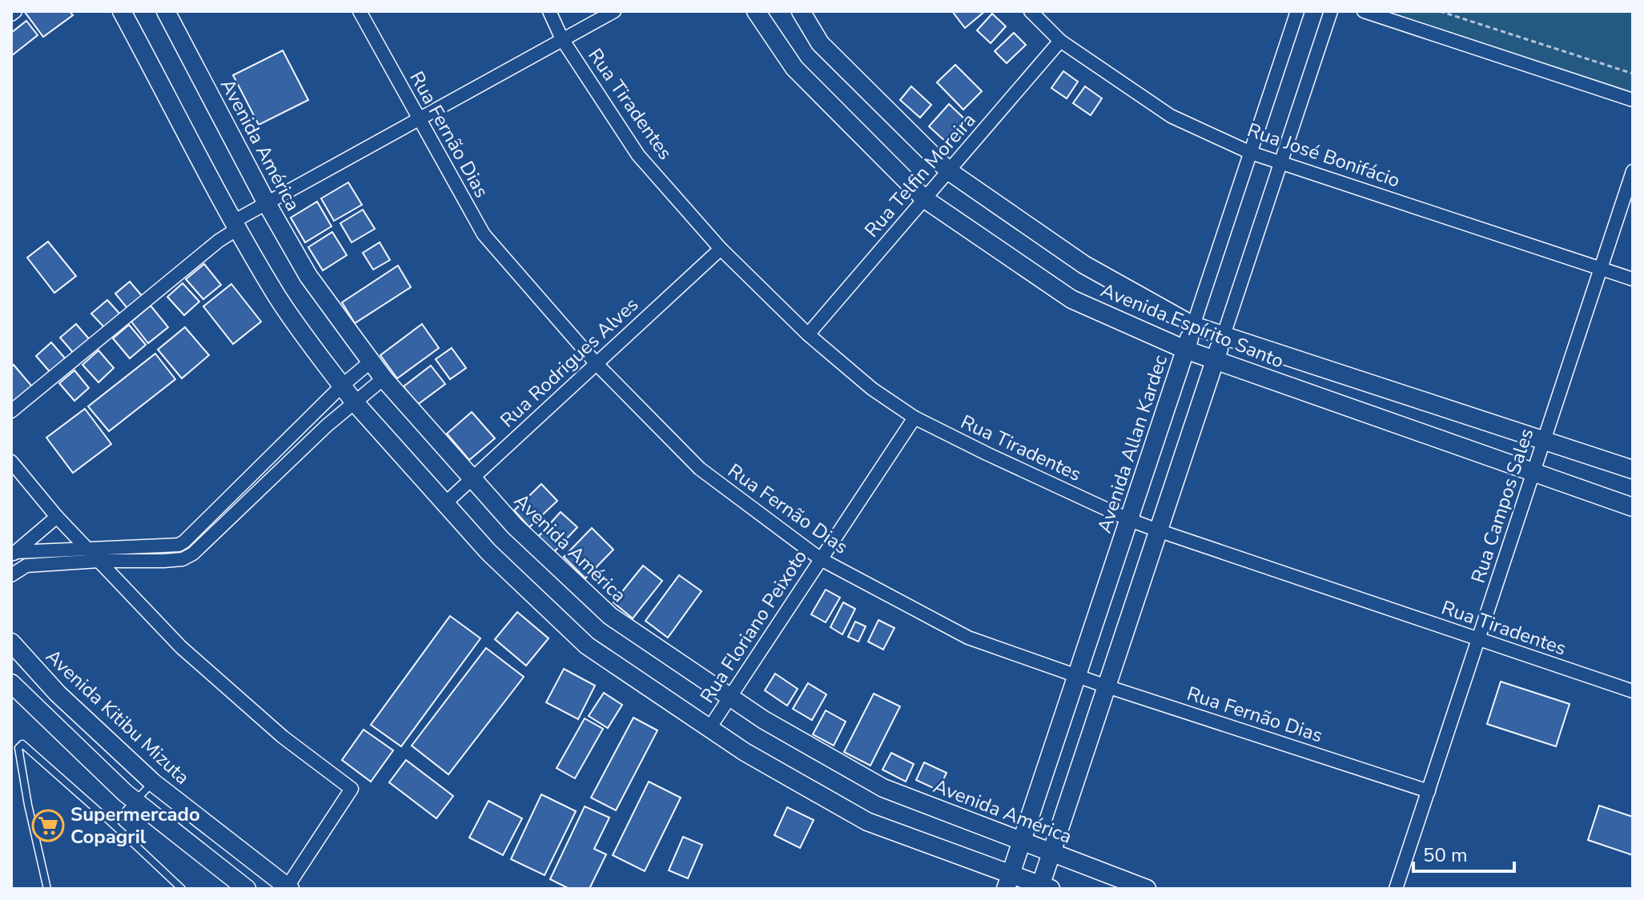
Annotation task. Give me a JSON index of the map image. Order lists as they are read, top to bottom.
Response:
{
  "streets": {
    "main road": [
      "Avenida América",
      "Avenida Espírito Santo",
      "Avenida Allan Kardec",
      "Avenida Kitibu Mizuta"
    ],
    "street": [
      "Rua Tiradentes",
      "Rua Fernão Dias",
      "Rua José Bonifácio",
      "Rua Telfin Moreira",
      "Rua Rodrigues Alves",
      "Rua Campos Sales",
      "Rua Floriano Peixoto"
    ]
  },
  "crossings": [
    ["Rua Tiradentes", "Rua Telfin Moreira"],
    ["Rua Tiradentes", "Rua Rodrigues Alves"],
    ["Rua Tiradentes", "Avenida Allan Kardec"],
    ["Rua Tiradentes", "Rua Campos Sales"],
    ["Rua Tiradentes", "Rua Floriano Peixoto"],
    ["Rua Fernão Dias", "Rua Rodrigues Alves"],
    ["Rua Fernão Dias", "Avenida Allan Kardec"],
    ["Rua Fernão Dias", "Rua Campos Sales"],
    ["Rua Fernão Dias", "Rua Floriano Peixoto"],
    ["Avenida América", "Rua Rodrigues Alves"],
    ["Avenida América", "Avenida Allan Kardec"],
    ["Avenida América", "Rua Floriano Peixoto"],
    ["Rua José Bonifácio", "Rua Telfin Moreira"],
    ["Rua José Bonifácio", "Avenida Allan Kardec"],
    ["Rua José Bonifácio", "Rua Campos Sales"],
    ["Rua Telfin Moreira", "Avenida Espírito Santo"],
    ["Avenida Espírito Santo", "Avenida Allan Kardec"],
    ["Avenida Espírito Santo", "Rua Campos Sales"]
  ],
  "places": {
    "supermarket": ["Supermercado Copagril"]
  },
  "scale_bar": "50 m"
}
